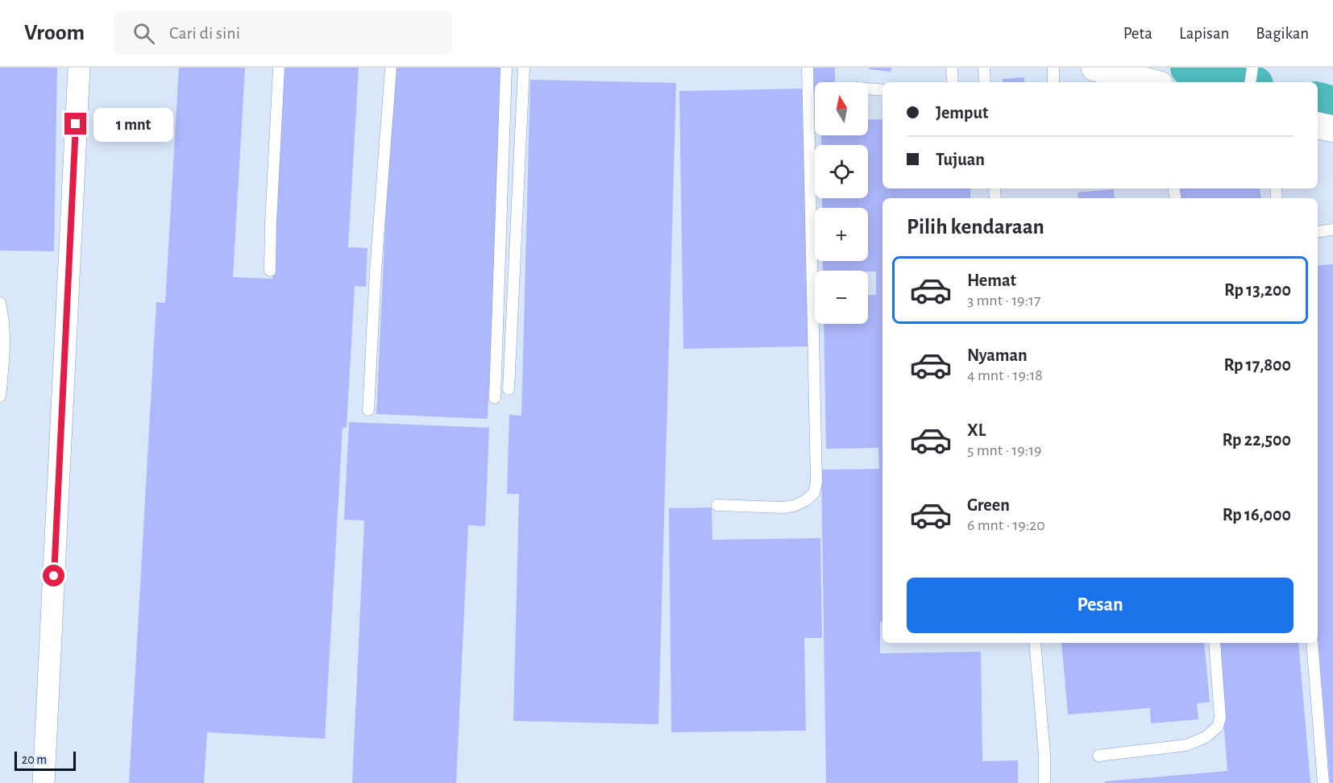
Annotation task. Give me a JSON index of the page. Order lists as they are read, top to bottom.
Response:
{
  "scale_bar": "20 m",
  "north": "top",
  "page": {
    "header": "Vroom",
    "search": "Cari di sini",
    "nav": ["Peta", "Lapisan", "Bagikan"],
    "map_buttons": ["+", "−"],
    "banner": ["Jemput", "Tujuan"],
    "bubble": "1 mnt",
    "heading": "Pilih kendaraan",
    "list": [
      {
        "name": "Hemat",
        "note": "3 mnt · 19:17",
        "value": "Rp 13,200"
      },
      {
        "name": "Nyaman",
        "note": "4 mnt · 19:18",
        "value": "Rp 17,800"
      },
      {
        "name": "XL",
        "note": "5 mnt · 19:19",
        "value": "Rp 22,500"
      },
      {
        "name": "Green",
        "note": "6 mnt · 19:20",
        "value": "Rp 16,000"
      }
    ],
    "buttons": "Pesan",
    "scale": "20 m"
  }
}
